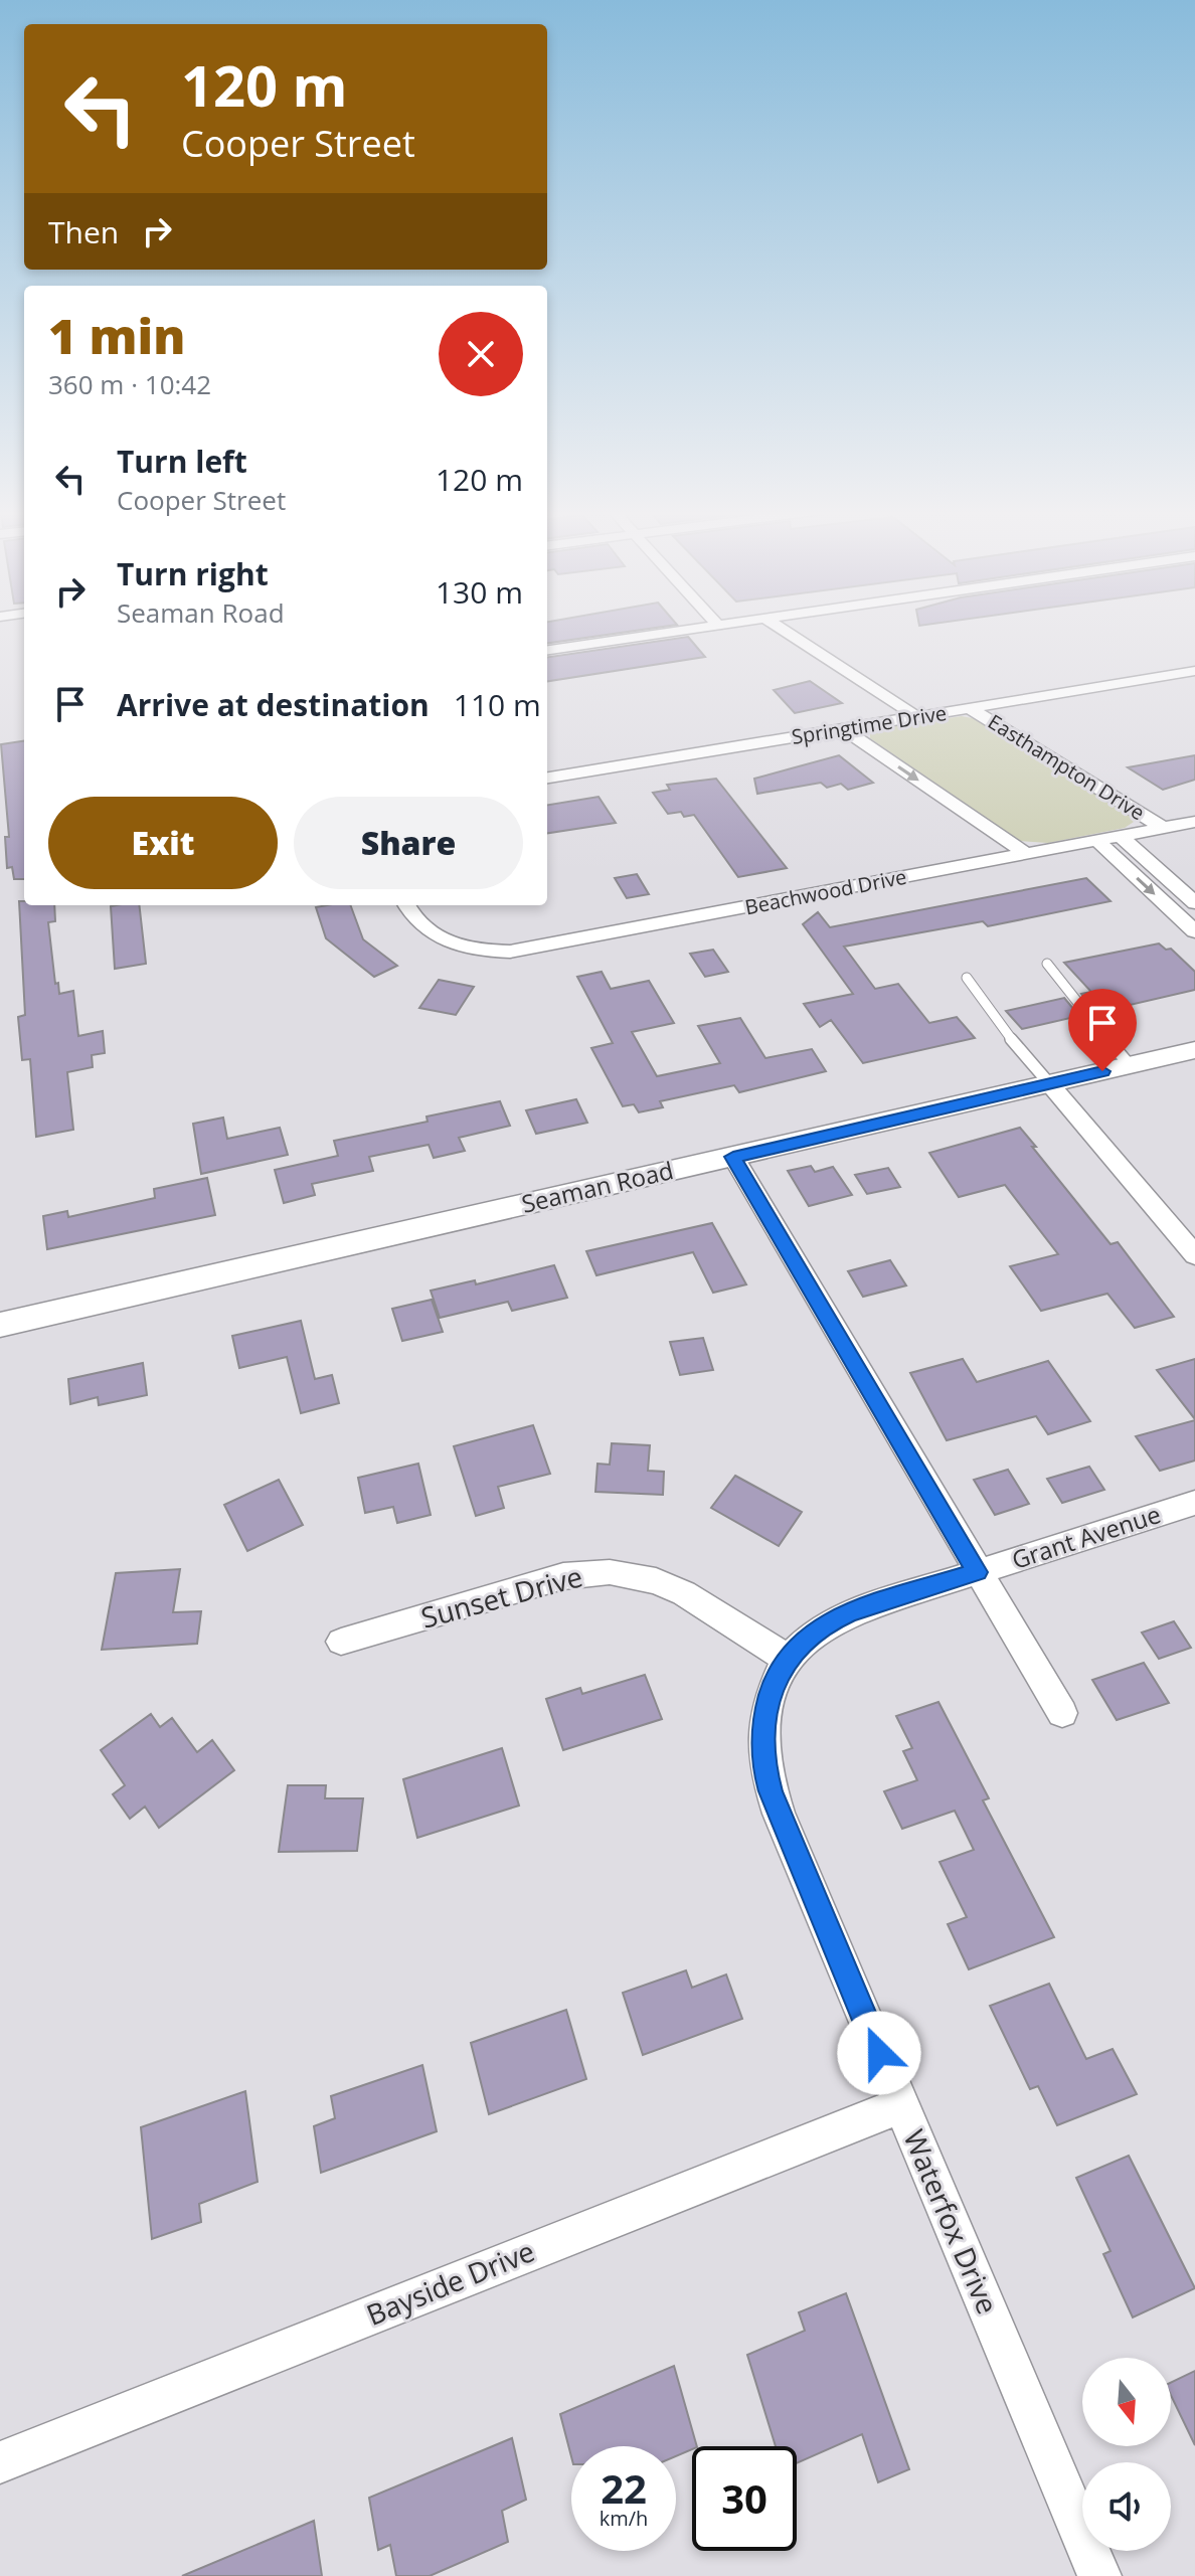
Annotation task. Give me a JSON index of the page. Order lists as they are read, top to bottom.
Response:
{
  "streets": {
    "street": [
      "Springtime Drive",
      "Easthampton Drive",
      "Beachwood Drive",
      "Seaman Road",
      "Grant Avenue",
      "Sunset Drive",
      "Waterfox Drive",
      "Bayside Drive"
    ]
  },
  "crossings": [
    ["Springtime Drive", "Easthampton Drive"],
    ["Easthampton Drive", "Beachwood Drive"],
    ["Grant Avenue", "Waterfox Drive"],
    ["Sunset Drive", "Waterfox Drive"],
    ["Waterfox Drive", "Bayside Drive"]
  ],
  "north": "bottom",
  "page": {
    "turn": ["120 m", "Cooper Street"],
    "then": "Then",
    "heading": ["1 min", "360 m · 10:42"],
    "list": [
      {
        "name": "Turn left",
        "note": "Cooper Street",
        "value": "120 m"
      },
      {
        "name": "Turn right",
        "note": "Seaman Road",
        "value": "130 m"
      },
      {
        "name": "Arrive at destination",
        "value": "110 m"
      }
    ],
    "buttons": ["Exit", "Share"],
    "speed": "22 km/h",
    "limit": "30"
  }
}
